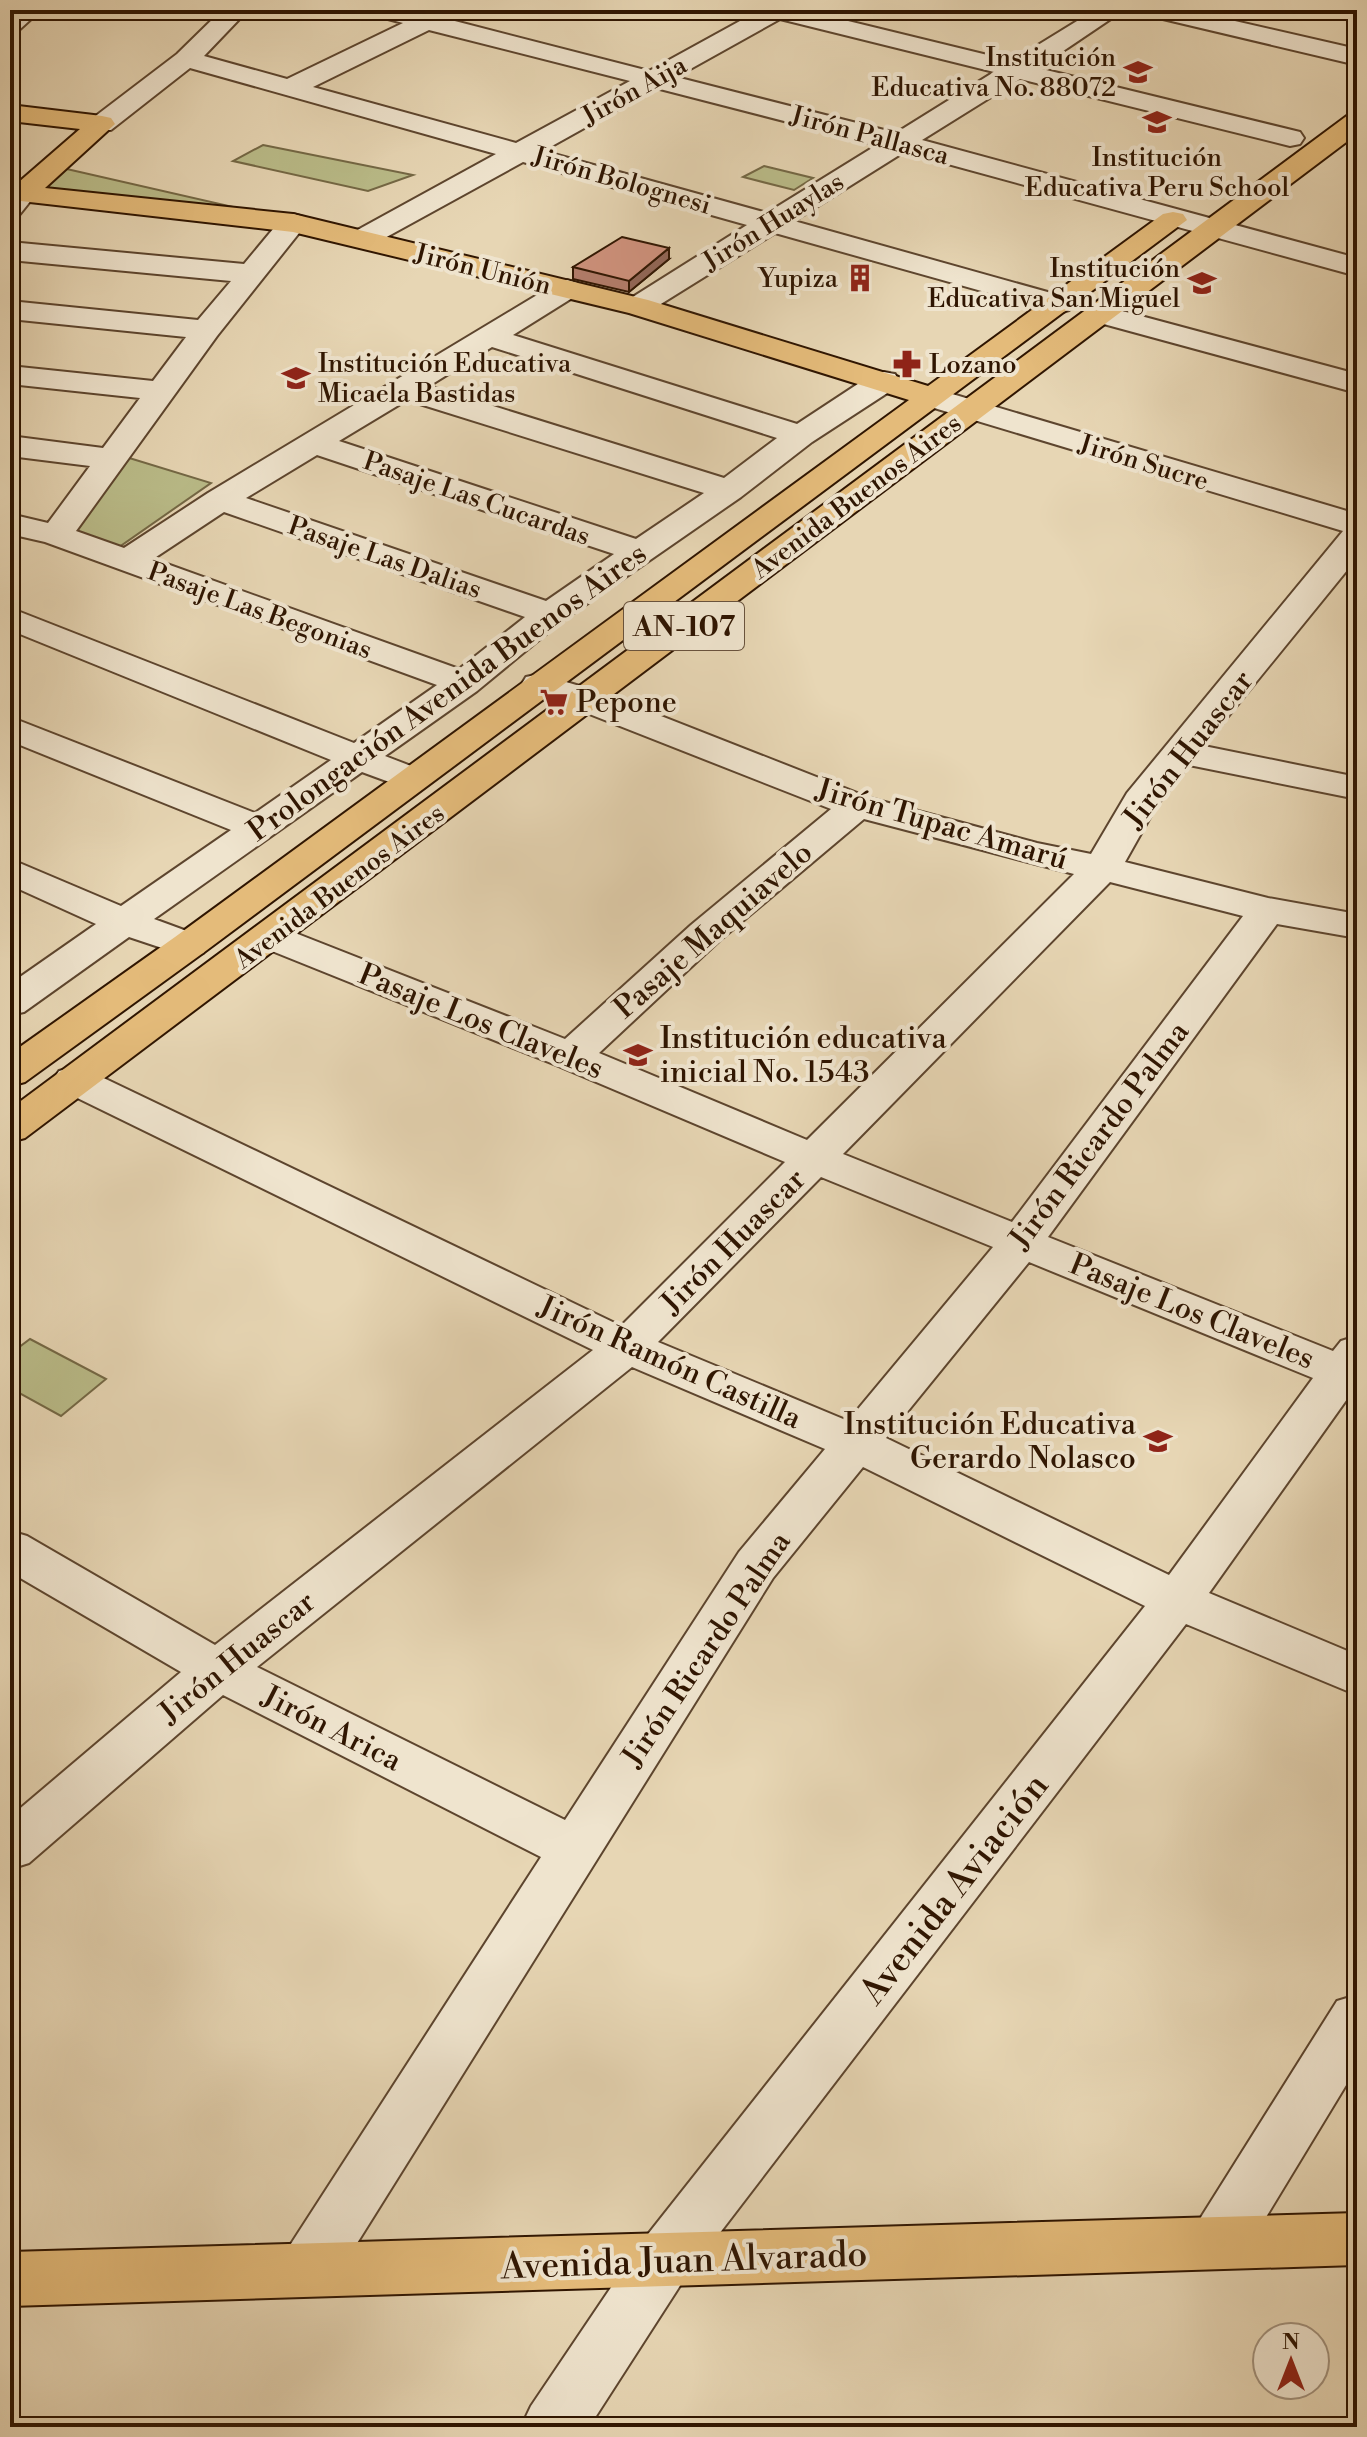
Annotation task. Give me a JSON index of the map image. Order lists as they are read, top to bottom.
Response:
{
  "streets": {
    "main road": [
      "Jirón Unión",
      "Avenida Buenos Aires",
      "AN-107",
      "Avenida Juan Alvarado"
    ],
    "street": [
      "Jirón Aija",
      "Jirón Pallasca",
      "Jirón Bolognesi",
      "Jirón Huaylas",
      "Jirón Sucre",
      "Pasaje Las Cucardas",
      "Pasaje Las Dalias",
      "Pasaje Las Begonias",
      "Prolongación Avenida Buenos Aires",
      "Jirón Huascar",
      "Jirón Tupac Amarú",
      "Pasaje Maquiavelo",
      "Pasaje Los Claveles",
      "Jirón Ricardo Palma",
      "Jirón Ramón Castilla",
      "Jirón Arica",
      "Avenida Aviación"
    ]
  },
  "crossings": [
    ["Jirón Aija", "Jirón Pallasca"],
    ["Jirón Aija", "Jirón Bolognesi"],
    ["Jirón Aija", "Jirón Unión"],
    ["Jirón Pallasca", "Jirón Huaylas"],
    ["Jirón Pallasca", "Avenida Buenos Aires"],
    ["Jirón Bolognesi", "Jirón Huaylas"],
    ["Jirón Bolognesi", "Avenida Buenos Aires"],
    ["Jirón Huaylas", "Jirón Unión"],
    ["Jirón Unión", "Jirón Sucre"],
    ["Jirón Unión", "Avenida Buenos Aires"],
    ["Jirón Unión", "Prolongación Avenida Buenos Aires"],
    ["Jirón Sucre", "Avenida Buenos Aires"],
    ["Avenida Buenos Aires", "Jirón Tupac Amarú"],
    ["Avenida Buenos Aires", "Pasaje Los Claveles"],
    ["Avenida Buenos Aires", "Jirón Ramón Castilla"],
    ["Pasaje Las Cucardas", "Prolongación Avenida Buenos Aires"],
    ["Pasaje Las Dalias", "Prolongación Avenida Buenos Aires"],
    ["Pasaje Las Begonias", "Prolongación Avenida Buenos Aires"],
    ["Jirón Huascar", "Jirón Tupac Amarú"],
    ["Jirón Huascar", "Pasaje Los Claveles"],
    ["Jirón Huascar", "Jirón Ramón Castilla"],
    ["Jirón Huascar", "Jirón Arica"],
    ["Jirón Tupac Amarú", "Pasaje Maquiavelo"],
    ["Jirón Tupac Amarú", "Jirón Ricardo Palma"],
    ["Pasaje Maquiavelo", "Pasaje Los Claveles"],
    ["Pasaje Los Claveles", "Jirón Ricardo Palma"],
    ["Pasaje Los Claveles", "Avenida Aviación"],
    ["Jirón Ricardo Palma", "Jirón Ramón Castilla"],
    ["Jirón Ricardo Palma", "Jirón Arica"],
    ["Jirón Ricardo Palma", "Avenida Juan Alvarado"],
    ["Jirón Ramón Castilla", "Avenida Aviación"],
    ["Avenida Aviación", "Avenida Juan Alvarado"]
  ],
  "places": {
    "school or university": [
      "Institución Educativa No. 88072",
      "Institución Educativa Peru School",
      "Institución Educativa San Miguel",
      "Institución Educativa Micaela Bastidas",
      "Institución educativa inicial No. 1543",
      "Institución Educativa Gerardo Nolasco"
    ],
    "building": ["Yupiza"],
    "pharmacy": ["Lozano"],
    "supermarket": ["Pepone"]
  },
  "north": "top"
}
